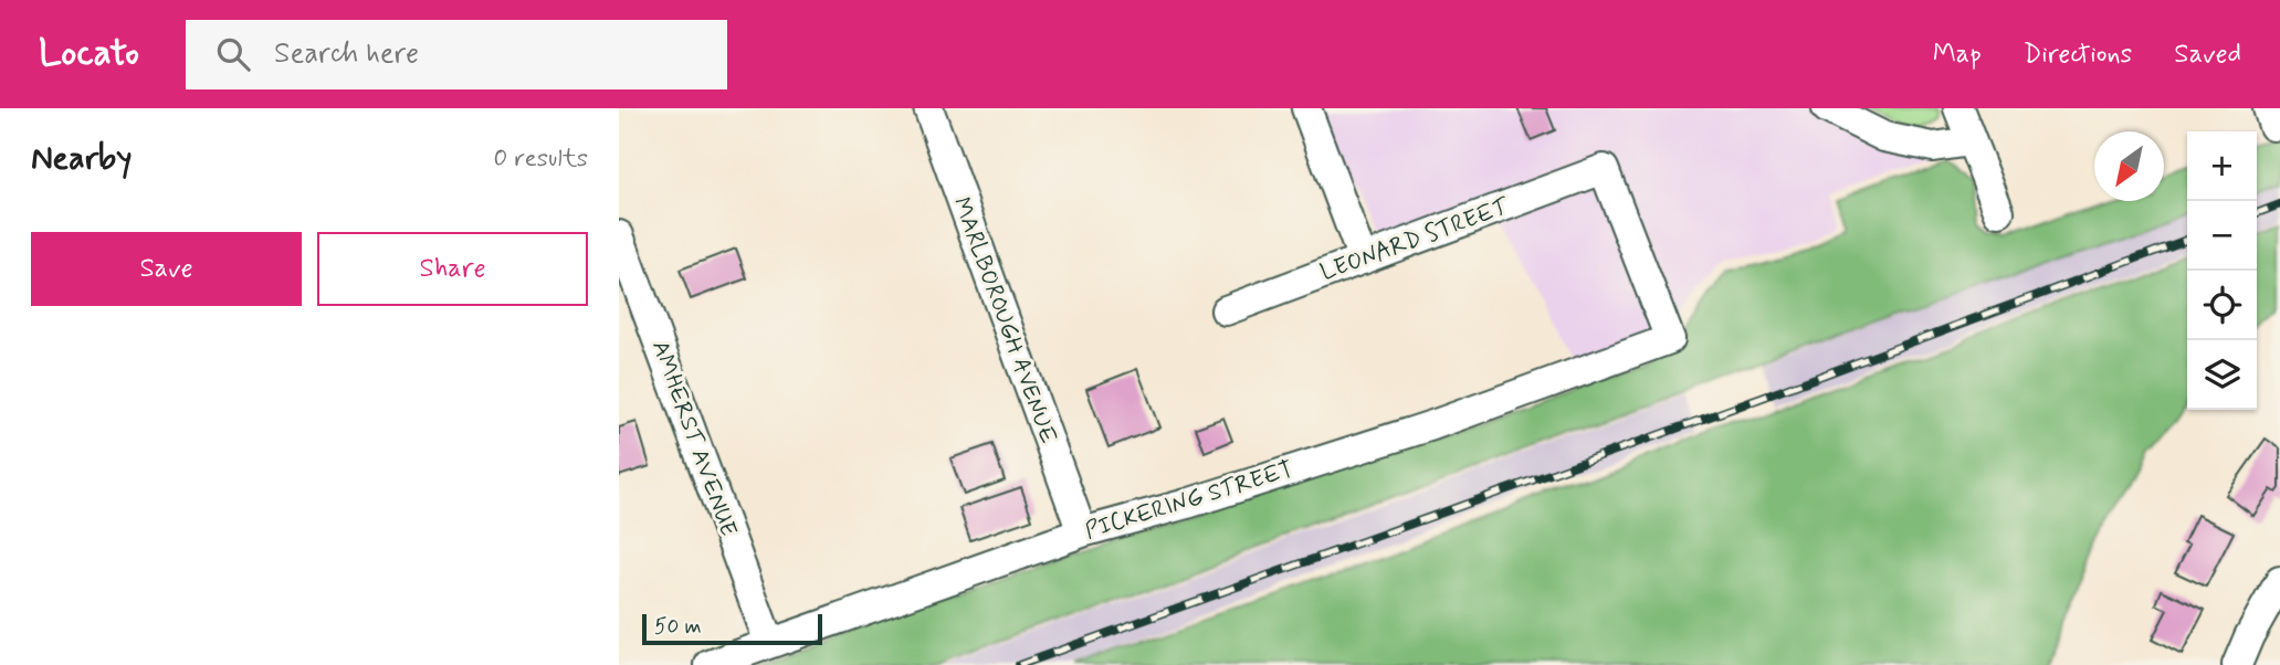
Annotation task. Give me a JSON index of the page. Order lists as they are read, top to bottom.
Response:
{
  "streets": {
    "street": [
      "LEONARD STREET",
      "MARLBOROUGH AVENUE",
      "AMHERST AVENUE",
      "PICKERING STREET"
    ]
  },
  "crossings": [
    ["LEONARD STREET", "PICKERING STREET"],
    ["MARLBOROUGH AVENUE", "PICKERING STREET"],
    ["AMHERST AVENUE", "PICKERING STREET"]
  ],
  "scale_bar": "50 m",
  "north": "bottom left",
  "page": {
    "header": "Locato",
    "search": "Search here",
    "nav": ["Map", "Directions", "Saved"],
    "heading": ["Nearby", "0 results"],
    "map_buttons": ["+", "−"],
    "buttons": ["Save", "Share"],
    "scale": "50 m"
  }
}
